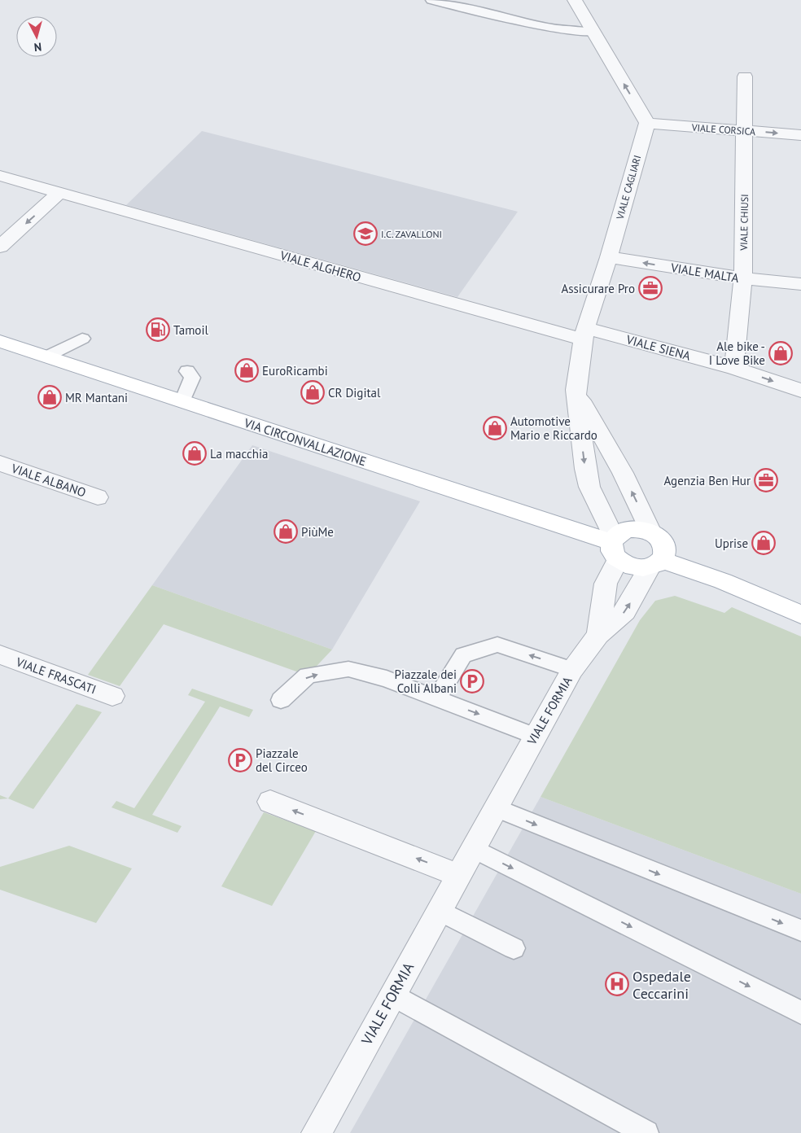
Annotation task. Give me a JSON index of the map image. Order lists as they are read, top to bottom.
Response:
{
  "streets": {
    "main road": ["VIA CIRCONVALLAZIONE"],
    "street": [
      "VIALE CORSICA",
      "VIALE CAGLIARI",
      "VIALE CHIUSI",
      "VIALE ALGHERO",
      "VIALE MALTA",
      "VIALE SIENA",
      "VIALE ALBANO",
      "VIALE FRASCATI",
      "VIALE FORMIA"
    ]
  },
  "crossings": [
    ["VIALE CORSICA", "VIALE CAGLIARI"],
    ["VIALE CORSICA", "VIALE CHIUSI"],
    ["VIALE CAGLIARI", "VIALE ALGHERO"],
    ["VIALE CAGLIARI", "VIALE MALTA"],
    ["VIALE CAGLIARI", "VIALE SIENA"],
    ["VIALE CAGLIARI", "VIA CIRCONVALLAZIONE"],
    ["VIALE CAGLIARI", "VIALE FORMIA"],
    ["VIALE CHIUSI", "VIALE MALTA"],
    ["VIALE CHIUSI", "VIALE SIENA"],
    ["VIALE ALGHERO", "VIALE SIENA"],
    ["VIA CIRCONVALLAZIONE", "VIALE FORMIA"]
  ],
  "one_way": ["VIALE CORSICA", "VIALE MALTA"],
  "places": {
    "school or university": ["I.C. ZAVALLONI"],
    "office": ["Assicurare Pro", "Agenzia Ben Hur"],
    "fuel station": ["Tamoil"],
    "shop": [
      "Ale bike - I Love Bike",
      "EuroRicambi",
      "CR Digital",
      "MR Mantani",
      "Automotive Mario e Riccardo",
      "La macchia",
      "PiùMe",
      "Uprise"
    ],
    "parking": ["Piazzale dei Colli Albani", "Piazzale del Circeo"],
    "hospital": ["Ospedale Ceccarini"]
  },
  "north": "bottom"
}
